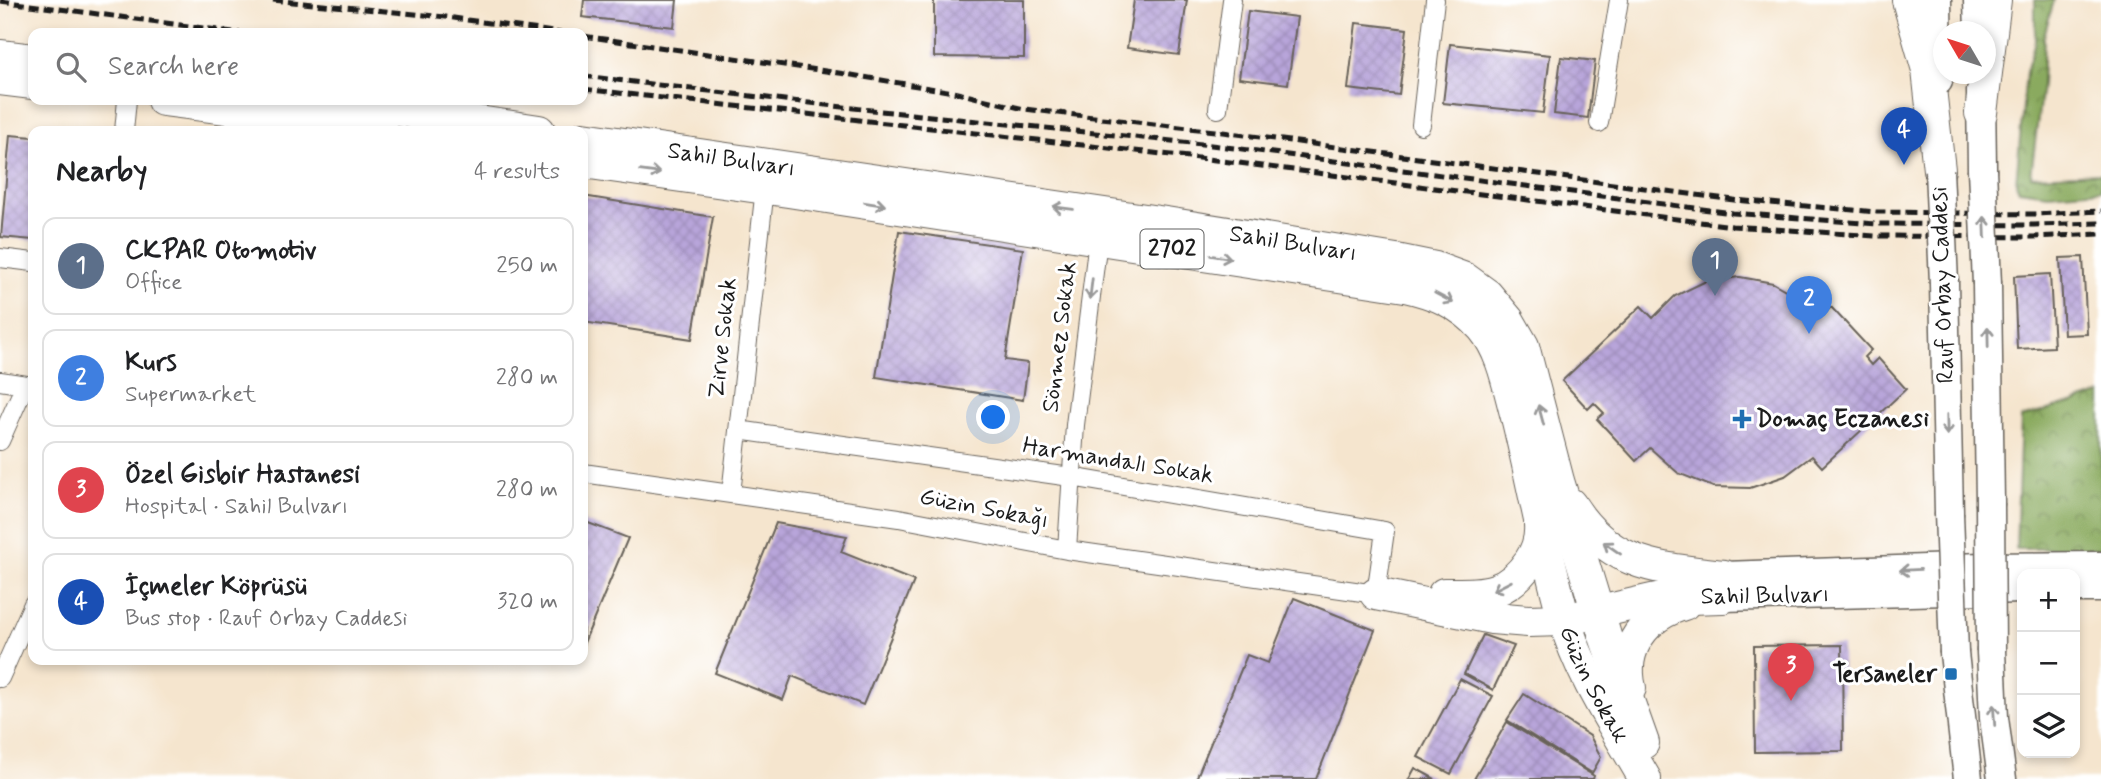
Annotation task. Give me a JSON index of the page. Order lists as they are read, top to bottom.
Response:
{
  "streets": {
    "highway": ["Sahil Bulvarı", "2702", "Güzin Sokak"],
    "main road": ["Rauf Orbay Caddesi"],
    "street": [
      "Sönmez Sokak",
      "Zirve Sokak",
      "Harmandalı Sokak",
      "Güzin Sokağı"
    ]
  },
  "crossings": [
    ["Sahil Bulvarı", "Sönmez Sokak"],
    ["Sahil Bulvarı", "Zirve Sokak"],
    ["Sahil Bulvarı", "Harmandalı Sokak"],
    ["Sahil Bulvarı", "Güzin Sokağı"],
    ["Sahil Bulvarı", "Güzin Sokak"],
    ["Sönmez Sokak", "Harmandalı Sokak"],
    ["Sönmez Sokak", "Güzin Sokağı"],
    ["Zirve Sokak", "Harmandalı Sokak"],
    ["Zirve Sokak", "Güzin Sokağı"],
    ["Harmandalı Sokak", "Güzin Sokağı"]
  ],
  "one_way": ["Sönmez Sokak"],
  "places": {
    "health": ["Domaç Eczanesi"],
    "transit": ["Tersaneler"]
  },
  "north": "top left",
  "page": {
    "search": "Search here",
    "pins": [
      "4",
      "1",
      "2",
      "3"
    ],
    "heading": ["Nearby", "4 results"],
    "list": [
      {
        "mark": "1",
        "name": "CKPAR Otomotiv",
        "note": "Office",
        "value": "250 m"
      },
      {
        "mark": "2",
        "name": "Kurs",
        "note": "Supermarket",
        "value": "280 m"
      },
      {
        "mark": "3",
        "name": "Özel Gisbir Hastanesi",
        "note": "Hospital · Sahil Bulvarı",
        "value": "280 m"
      },
      {
        "mark": "4",
        "name": "İçmeler Köprüsü",
        "note": "Bus stop · Rauf Orbay Caddesi",
        "value": "320 m"
      }
    ],
    "map_buttons": ["+", "−"]
  }
}
